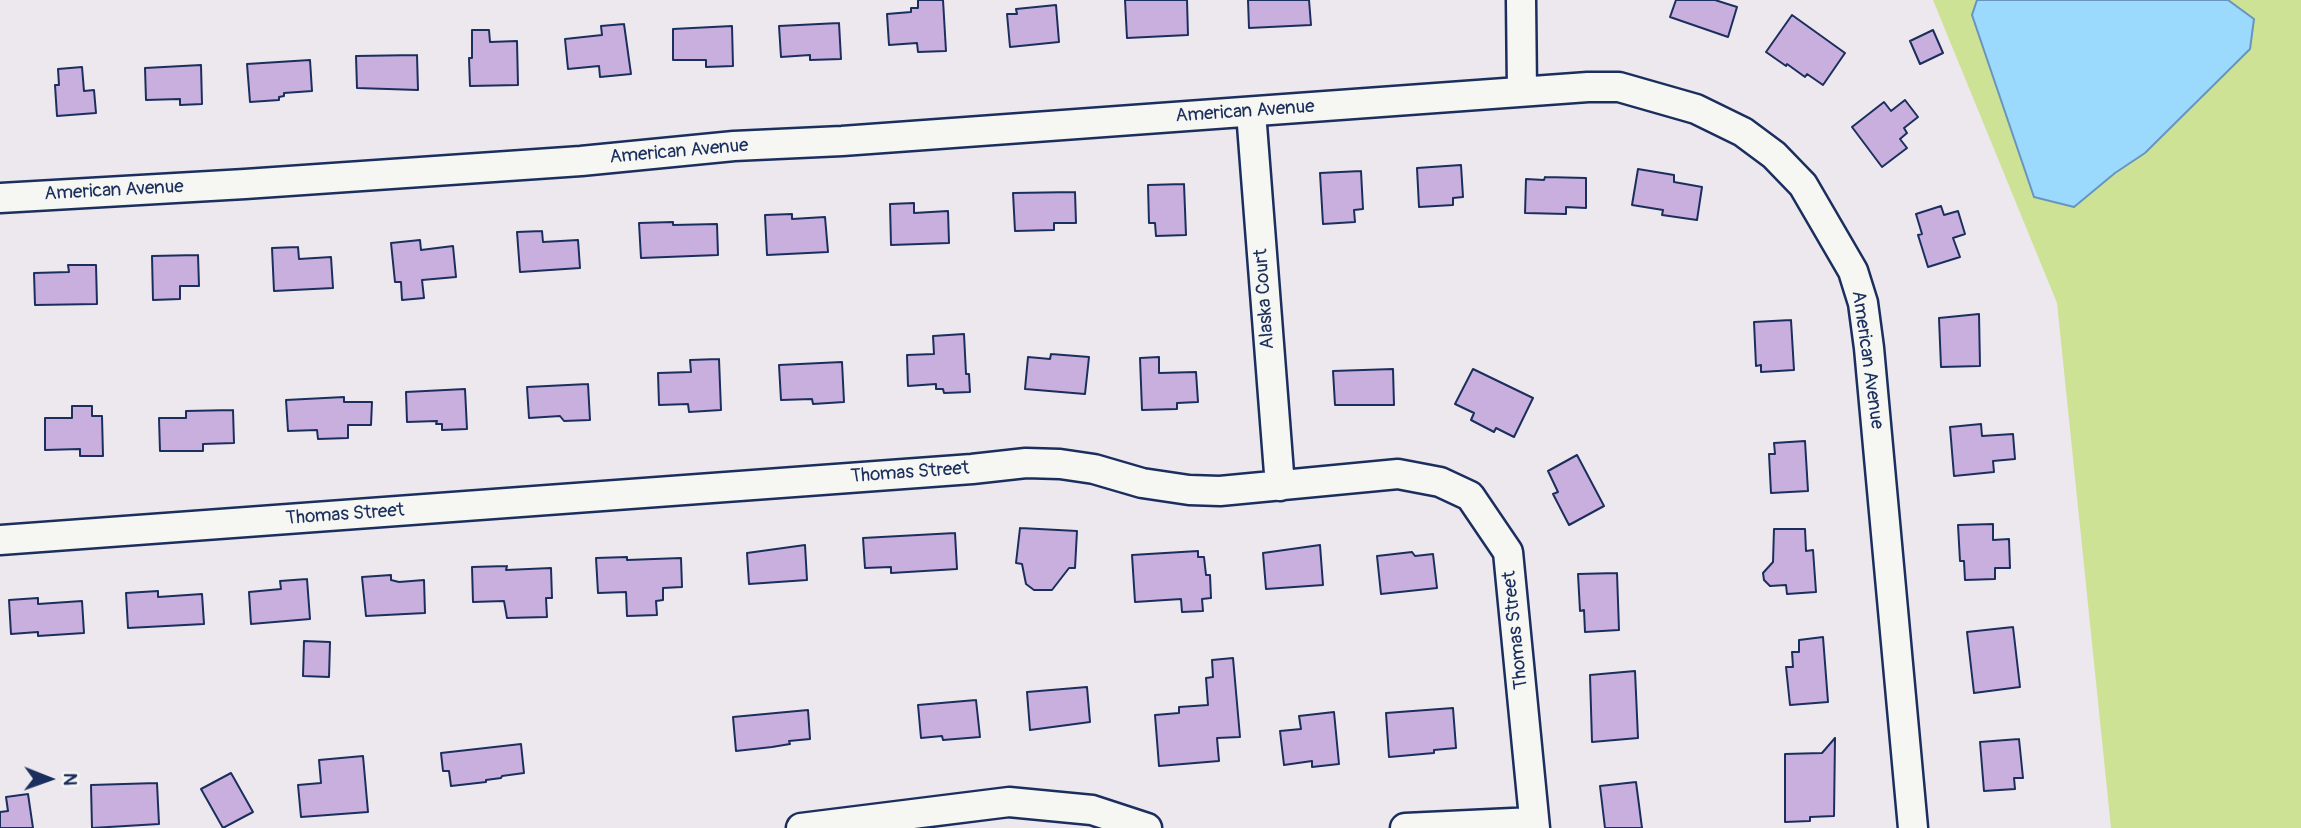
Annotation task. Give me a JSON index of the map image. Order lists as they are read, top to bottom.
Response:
{
  "streets": {
    "street": ["American Avenue", "Alaska Court", "Thomas Street"]
  },
  "crossings": [
    ["American Avenue", "Alaska Court"],
    ["Alaska Court", "Thomas Street"]
  ],
  "north": "right"
}
